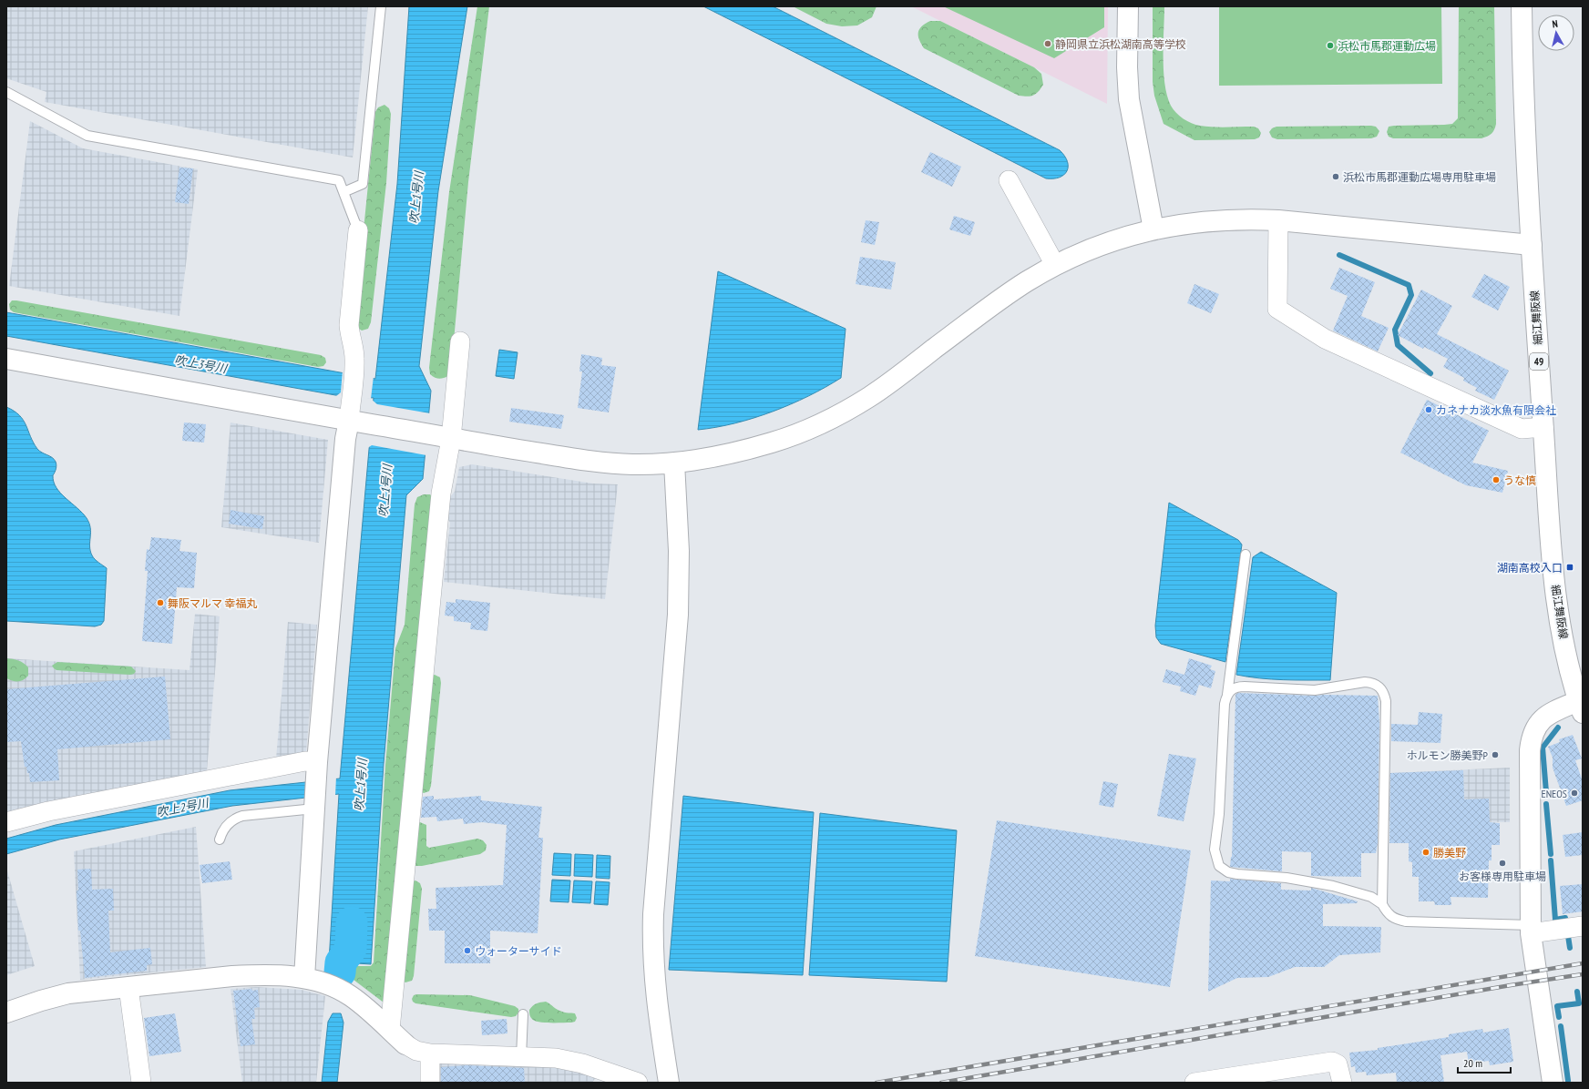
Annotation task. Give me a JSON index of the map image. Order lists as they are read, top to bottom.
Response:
{
  "streets": {
    "street": ["細江舞阪線", "49"]
  },
  "water": ["吹上1号川", "吹上3号川", "吹上2号川"],
  "places": {
    "other": [
      "静岡県立浜松湖南高等学校",
      "浜松市馬郡運動広場",
      "浜松市馬郡運動広場専用駐車場",
      "カネナカ淡水魚有限会社",
      "うな慎",
      "舞阪マルマ 幸福丸",
      "ホルモン勝美野P",
      "ENEOS",
      "勝美野",
      "お客様専用駐車場",
      "ウォーターサイド"
    ],
    "transit": ["湖南高校入口"]
  },
  "scale_bar": "20 m",
  "north": "top"
}
